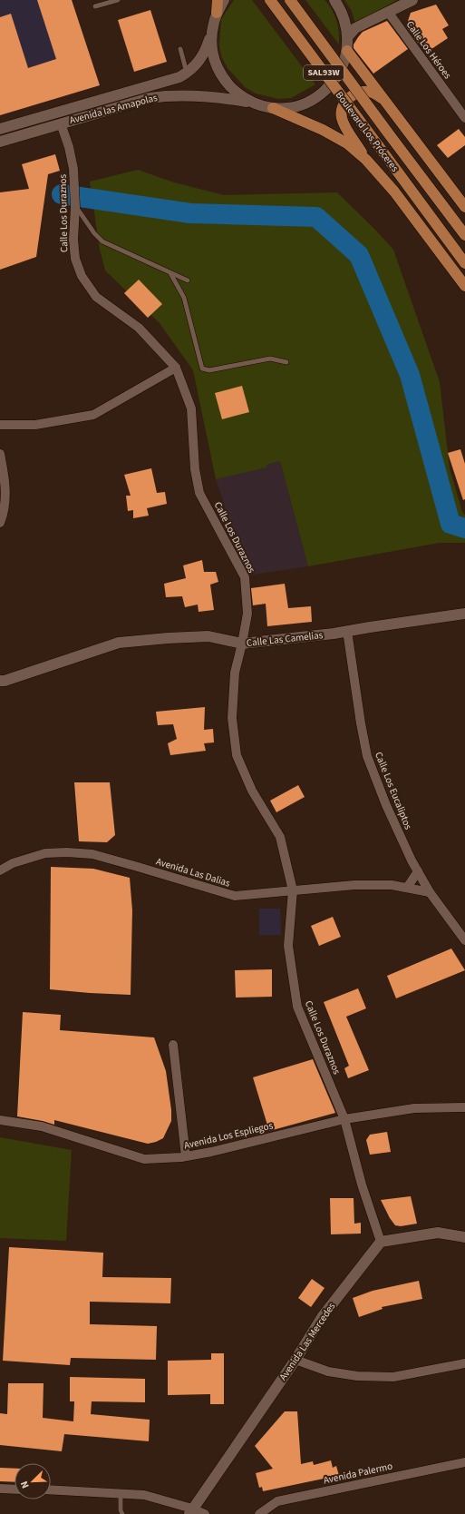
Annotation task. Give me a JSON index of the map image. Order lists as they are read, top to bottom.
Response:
{
  "streets": {
    "highway": ["SAL93W", "Boulevard Los Próceres"],
    "main road": ["Avenida las Amapolas", "Calle Las Camelias", "Avenida Las Mercedes"],
    "street": [
      "Calle Los Héroes",
      "Calle Los Duraznos",
      "Calle Los Eucaliptos",
      "Avenida Las Dalias",
      "Avenida Los Espliegos",
      "Avenida Palermo"
    ]
  },
  "crossings": [
    ["Avenida las Amapolas", "Calle Los Duraznos"],
    ["Calle Los Duraznos", "Calle Las Camelias"],
    ["Calle Los Duraznos", "Avenida Las Dalias"],
    ["Calle Los Duraznos", "Avenida Los Espliegos"],
    ["Calle Los Duraznos", "Avenida Las Mercedes"],
    ["Calle Las Camelias", "Calle Los Eucaliptos"],
    ["Calle Los Eucaliptos", "Avenida Las Dalias"]
  ],
  "north": "bottom left"
}
